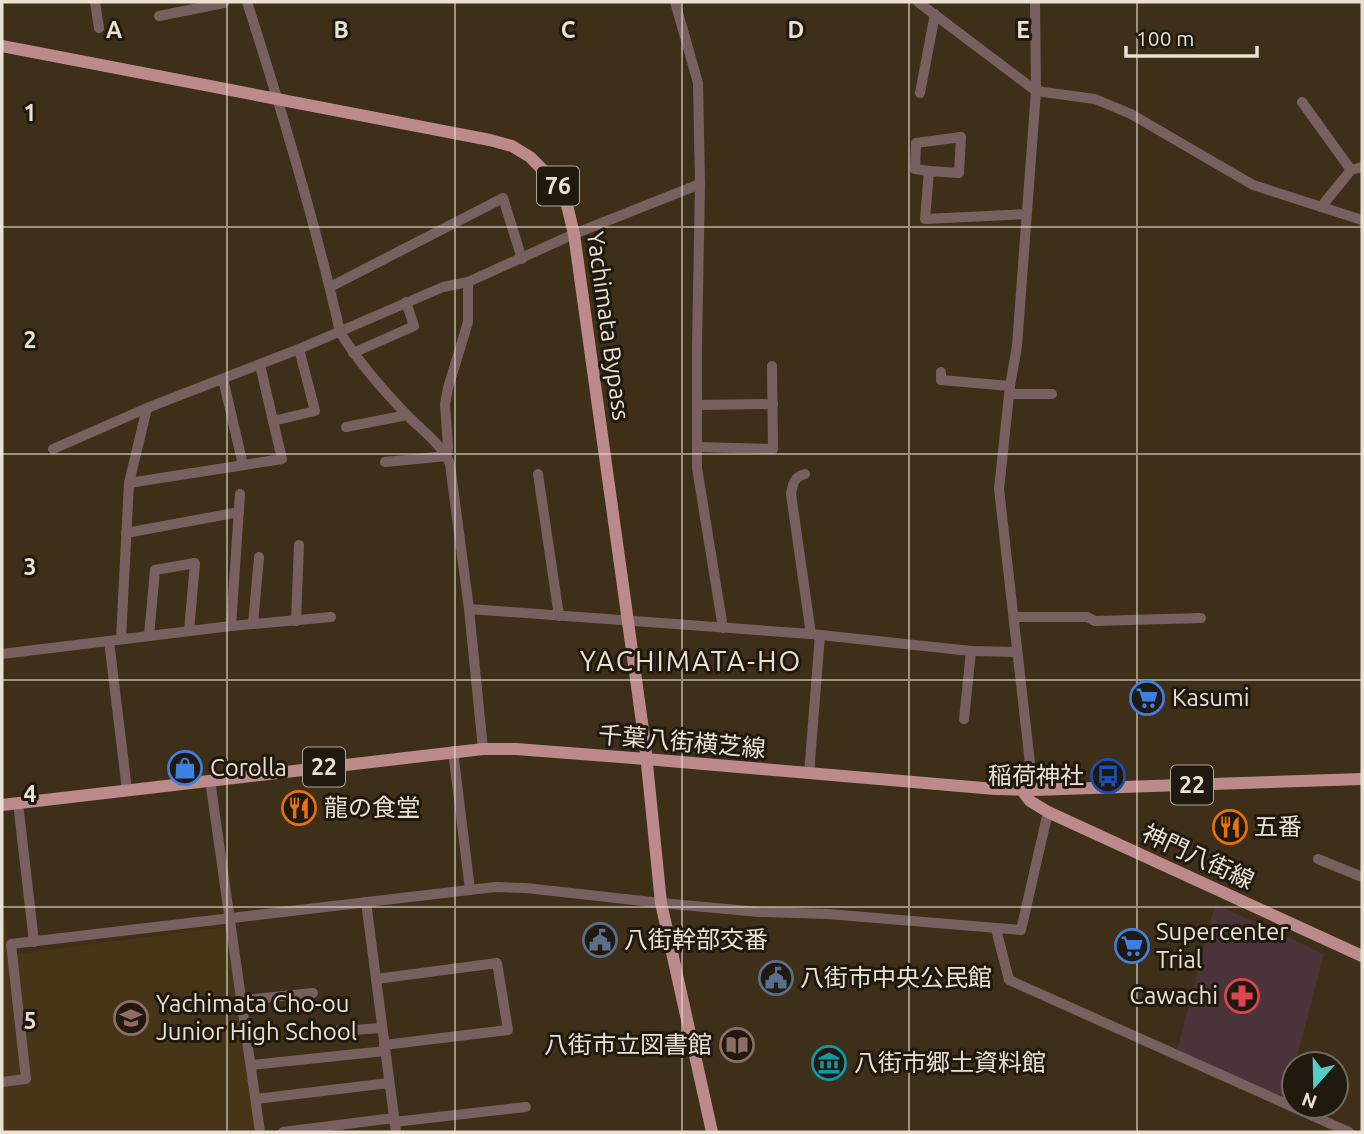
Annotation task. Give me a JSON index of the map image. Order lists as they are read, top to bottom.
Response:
{
  "streets": {
    "main road": [
      "76",
      "Yachimata Bypass",
      "千葉八街横芝線",
      "22",
      "神門八街線"
    ]
  },
  "crossings": [
    ["76", "Yachimata Bypass"],
    ["76", "千葉八街横芝線"],
    ["Yachimata Bypass", "千葉八街横芝線"],
    ["千葉八街横芝線", "神門八街線"]
  ],
  "districts": ["YACHIMATA-HO"],
  "places": {
    "supermarket": ["Kasumi", "Supercenter Trial"],
    "shop": ["Corolla"],
    "bus stop": ["稲荷神社"],
    "restaurant": ["龍の食堂", "五番"],
    "public building": ["八街幹部交番", "八街市中央公民館"],
    "pharmacy": ["Cawachi"],
    "school or university": ["Yachimata Cho-ou Junior High School"],
    "library": ["八街市立図書館"],
    "museum": ["八街市郷土資料館"]
  },
  "scale_bar": "100 m",
  "north": "bottom",
  "grid": {
    "columns": [
      "A",
      "B",
      "C",
      "D",
      "E"
    ],
    "rows": [
      "1",
      "2",
      "3",
      "4",
      "5"
    ]
  }
}
